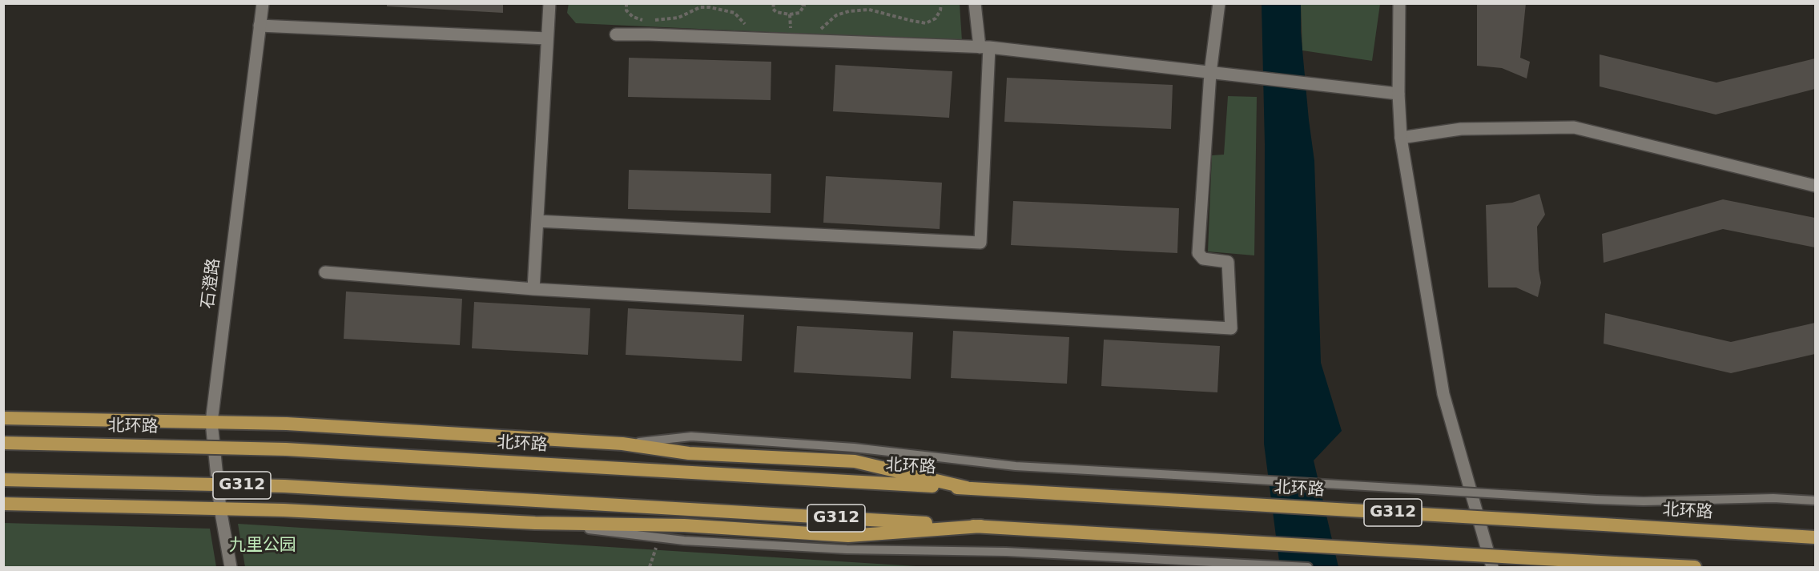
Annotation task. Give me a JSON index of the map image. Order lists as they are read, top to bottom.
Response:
{
  "streets": {
    "highway": ["北环路", "G312"],
    "street": ["石澄路"]
  },
  "parks": ["九里公园"]
}
